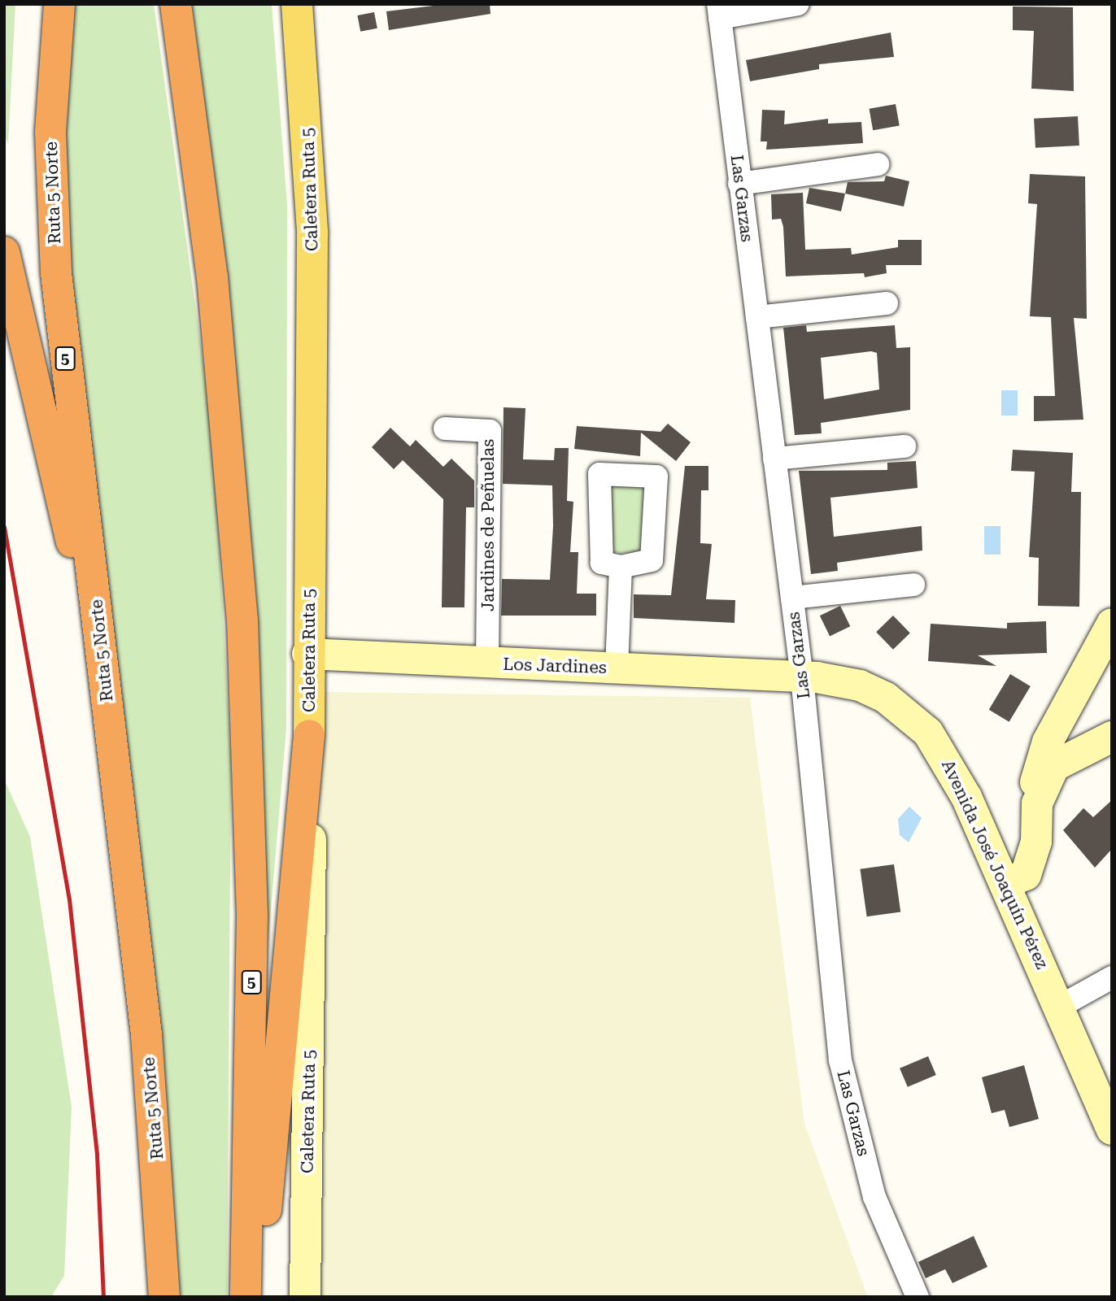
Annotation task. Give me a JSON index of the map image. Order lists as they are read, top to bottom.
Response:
{
  "streets": {
    "highway": ["Ruta 5 Norte", "5"],
    "main road": ["Caletera Ruta 5", "Los Jardines", "Avenida José Joaquín Pérez"],
    "street": ["Las Garzas", "Jardines de Peñuelas"]
  },
  "crossings": [
    ["Caletera Ruta 5", "Los Jardines"],
    ["Las Garzas", "Los Jardines"],
    ["Las Garzas", "Avenida José Joaquín Pérez"],
    ["Jardines de Peñuelas", "Los Jardines"],
    ["Los Jardines", "Avenida José Joaquín Pérez"]
  ]
}
